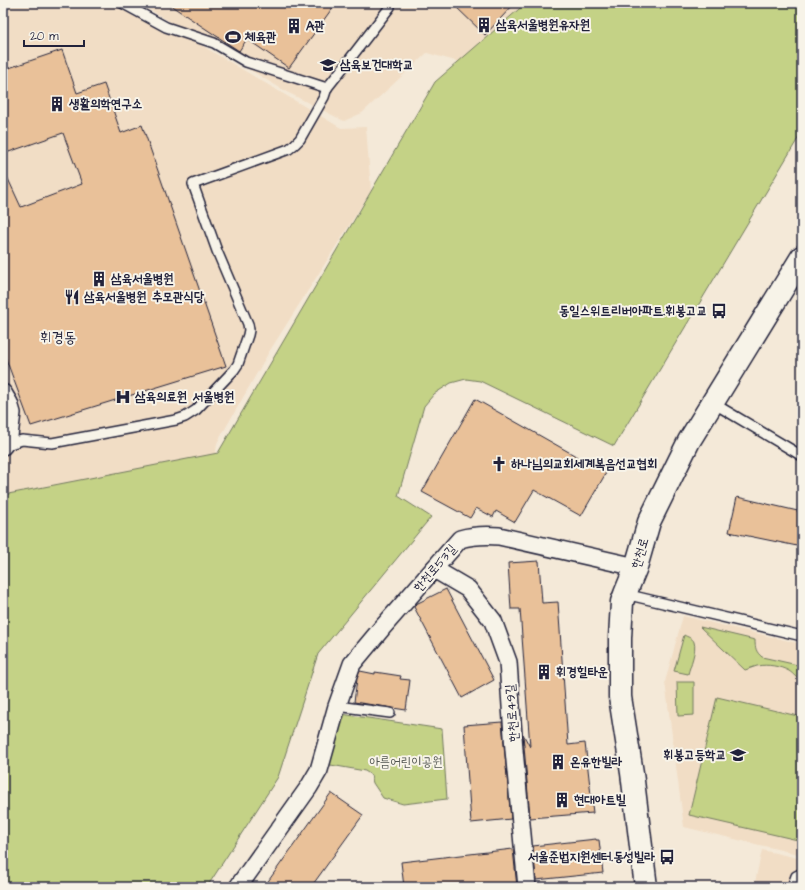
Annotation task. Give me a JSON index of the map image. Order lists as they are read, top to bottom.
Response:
{
  "streets": {
    "main road": ["한천로"],
    "street": ["한천로53길", "한천로49길"]
  },
  "crossings": [
    ["한천로", "한천로53길"],
    ["한천로53길", "한천로49길"]
  ],
  "districts": ["휘경동"],
  "parks": ["아름어린이공원"],
  "places": {
    "building": [
      "삼육서울병원유자원",
      "A관",
      "생활의학연구소",
      "삼육서울병원",
      "휘경힐타운",
      "온유한빌라",
      "현대아트빌"
    ],
    "sports": ["체육관"],
    "school or university": ["삼육보건대학교", "휘봉고등학교"],
    "restaurant": ["삼육서울병원 추모관식당"],
    "bus stop": ["동일스위트리버아파트.휘봉고교", "서울준법지원센터.동성빌라"],
    "hospital": ["삼육의료원 서울병원"],
    "church": ["하나님의교회세계복음선교협회"]
  },
  "scale_bar": "20 m"
}
